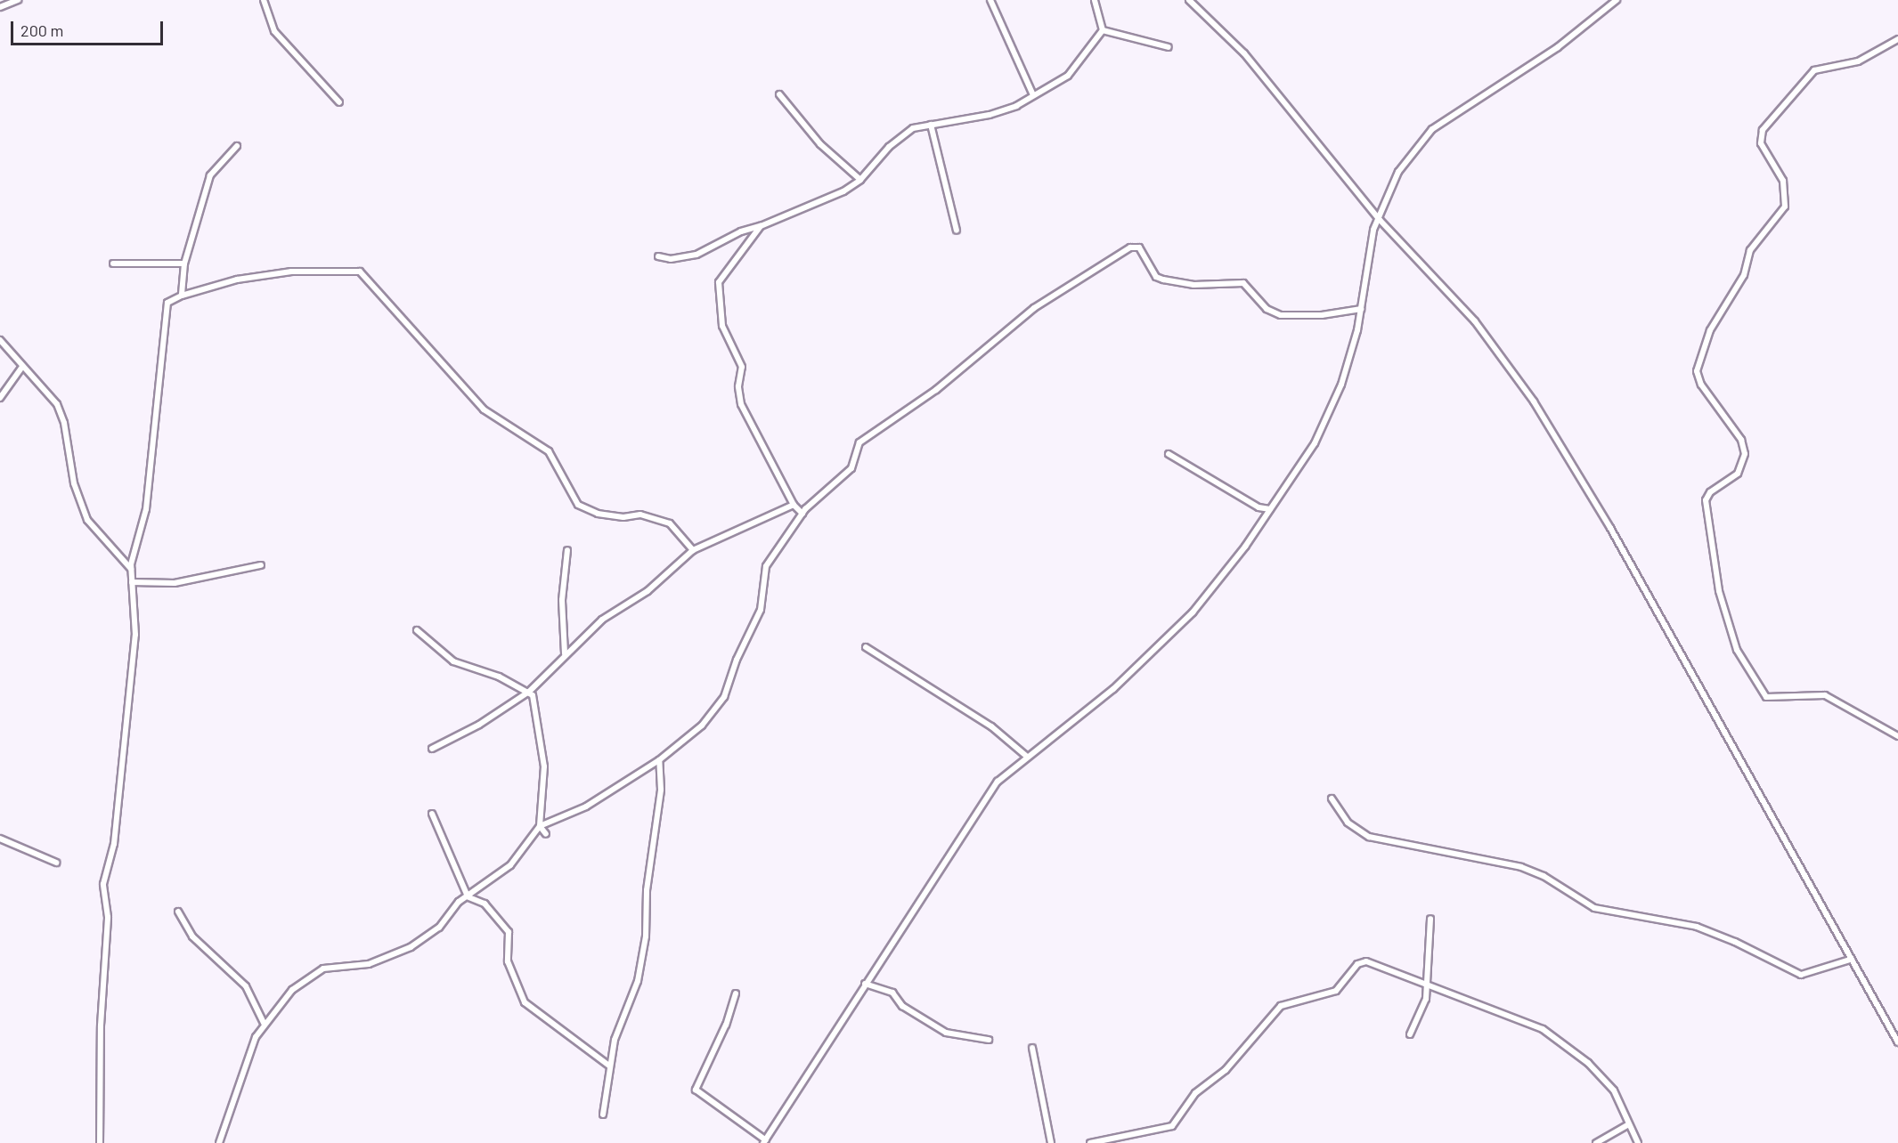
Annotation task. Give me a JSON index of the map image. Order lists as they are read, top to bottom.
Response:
{
  "scale_bar": "200 m"
}
